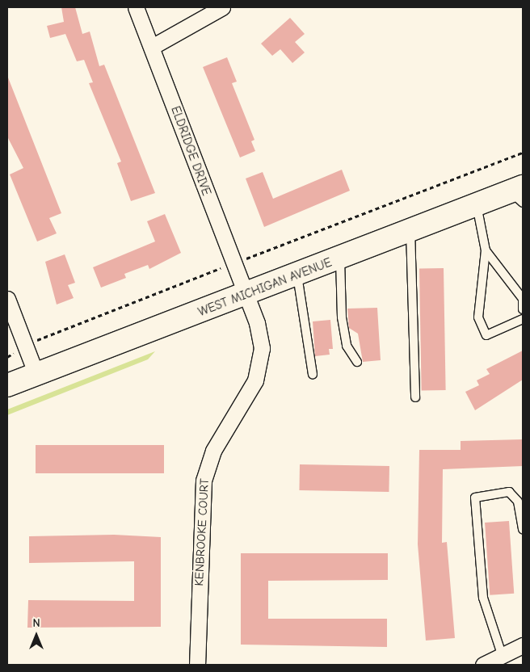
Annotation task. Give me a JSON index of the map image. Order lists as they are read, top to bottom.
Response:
{
  "streets": {
    "street": ["ELDRIDGE DRIVE", "WEST MICHIGAN AVENUE", "KENBROOKE COURT"]
  },
  "crossings": [
    ["ELDRIDGE DRIVE", "WEST MICHIGAN AVENUE"],
    ["ELDRIDGE DRIVE", "KENBROOKE COURT"],
    ["WEST MICHIGAN AVENUE", "KENBROOKE COURT"]
  ],
  "north": "top"
}
